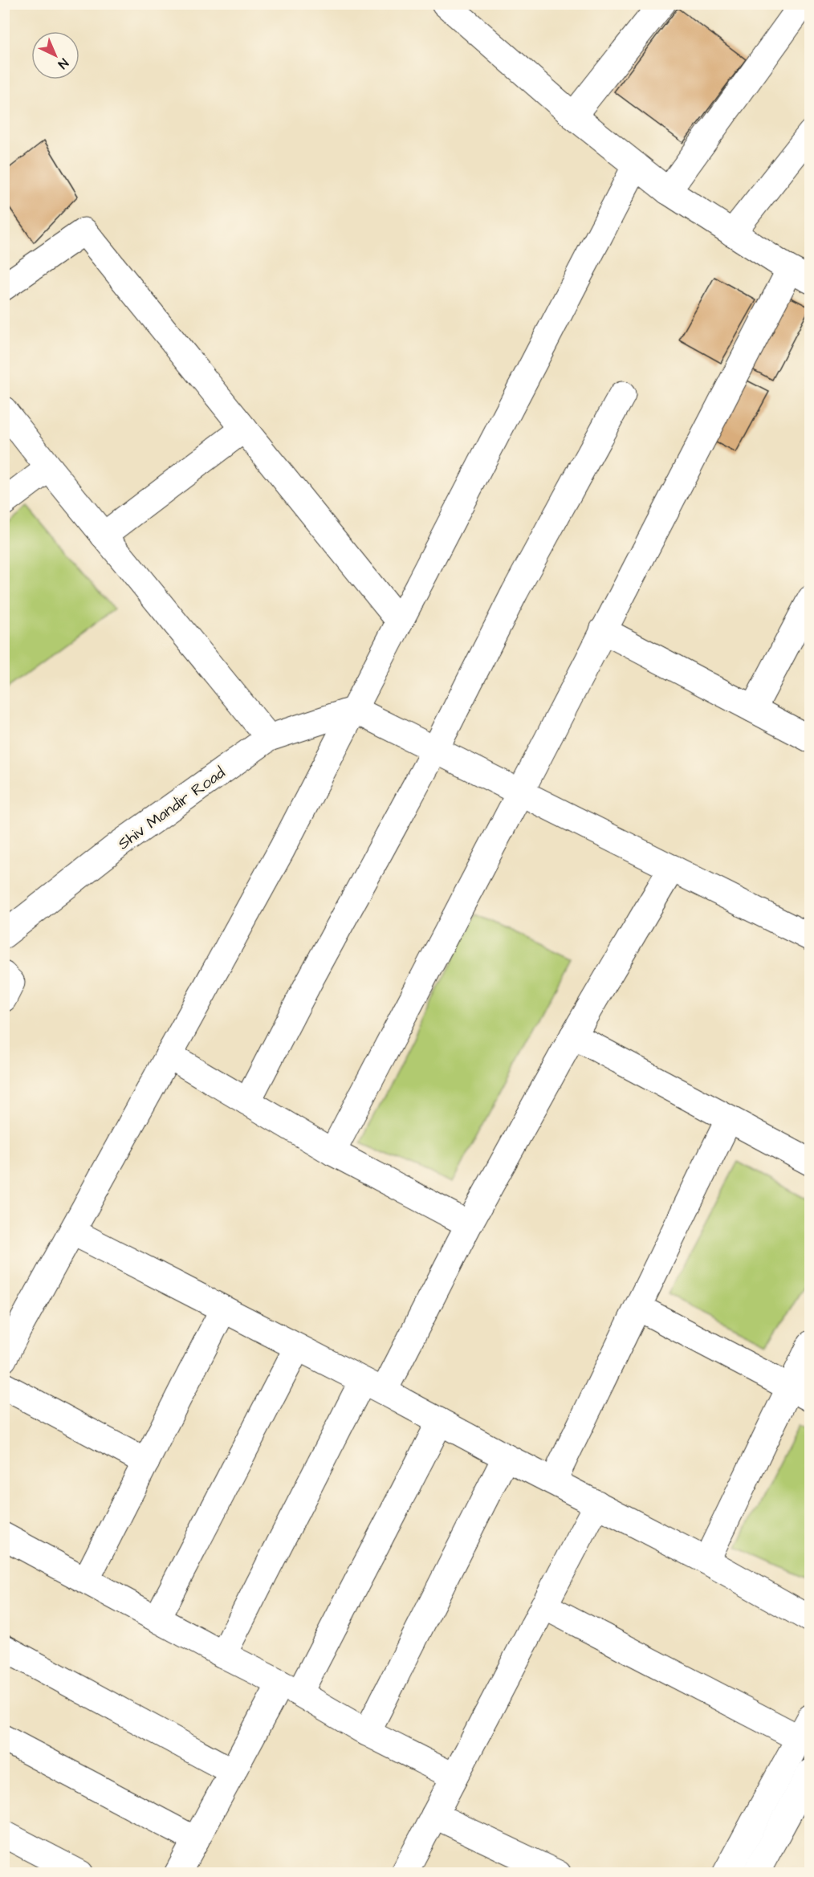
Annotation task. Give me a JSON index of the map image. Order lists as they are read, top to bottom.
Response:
{
  "streets": {
    "street": ["Shiv Mandir Road"]
  },
  "north": "bottom right"
}
